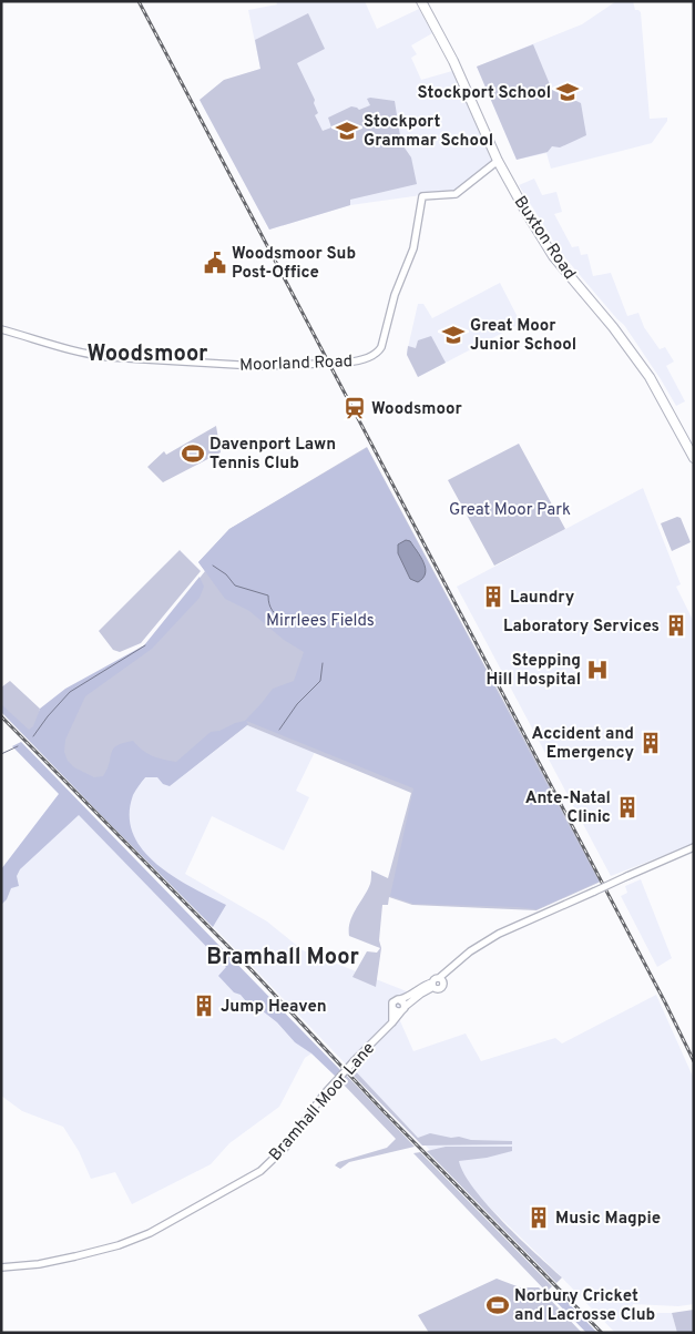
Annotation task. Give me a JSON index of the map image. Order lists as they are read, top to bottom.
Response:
{
  "streets": {
    "highway": ["Buxton Road"],
    "street": ["Moorland Road", "Bramhall Moor Lane"]
  },
  "crossings": [
    ["Buxton Road", "Moorland Road"]
  ],
  "districts": ["Woodsmoor", "Bramhall Moor"],
  "parks": ["Great Moor Park", "Mirrlees Fields"],
  "places": {
    "school or university": ["Stockport School", "Stockport Grammar School", "Great Moor Junior School"],
    "public building": ["Woodsmoor Sub Post-Office"],
    "station": ["Woodsmoor"],
    "sports": ["Davenport Lawn Tennis Club", "Norbury Cricket and Lacrosse Club"],
    "building": [
      "Laundry",
      "Laboratory Services",
      "Accident and Emergency",
      "Ante-Natal Clinic",
      "Jump Heaven",
      "Music Magpie"
    ],
    "hospital": ["Stepping Hill Hospital"]
  }
}
